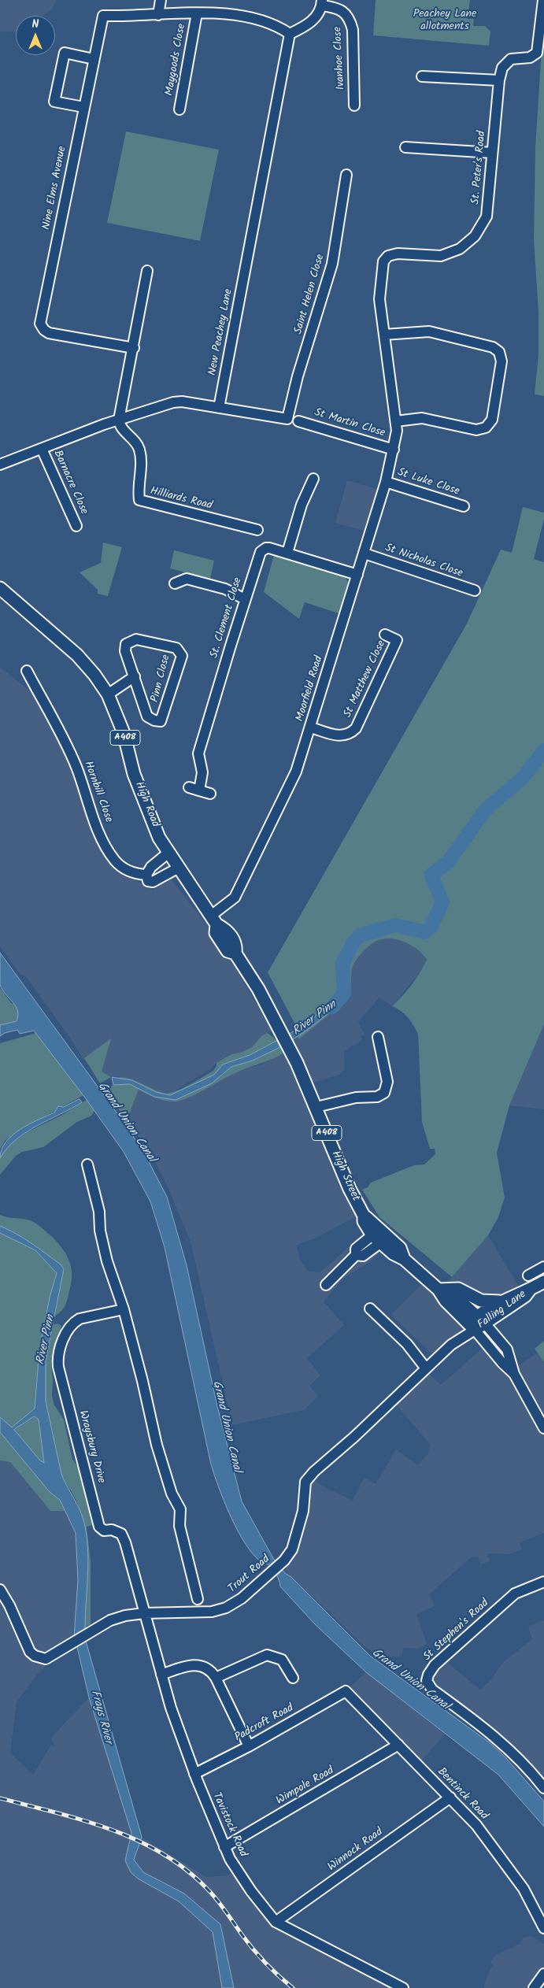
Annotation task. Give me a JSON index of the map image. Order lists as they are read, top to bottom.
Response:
{
  "streets": {
    "main road": [
      "A408",
      "High Road",
      "High Street",
      "Falling Lane"
    ],
    "street": [
      "Ivanhoe Close",
      "Maygoods Close",
      "St. Peter's Road",
      "Nine Elms Avenue",
      "Saint Helen Close",
      "New Peachey Lane",
      "St Martin Close",
      "Barnacre Close",
      "St Luke Close",
      "Hilliards Road",
      "St Nicholas Close",
      "St. Clement Close",
      "Pinn Close",
      "St Matthew Close",
      "Moorfield Road",
      "Hornbill Close",
      "Wraysbury Drive",
      "Trout Road",
      "St Stephen's Road",
      "Padcroft Road",
      "Wimpole Road",
      "Bentinck Road",
      "Tavistock Road",
      "Winnock Road"
    ]
  },
  "crossings": [
    ["St. Peter's Road", "St Martin Close"],
    ["St. Peter's Road", "Moorfield Road"],
    ["Saint Helen Close", "New Peachey Lane"],
    ["St Martin Close", "Moorfield Road"],
    ["St Luke Close", "Moorfield Road"],
    ["St Nicholas Close", "Moorfield Road"],
    ["St. Clement Close", "Moorfield Road"],
    ["St Matthew Close", "Moorfield Road"],
    ["Moorfield Road", "High Road"],
    ["Hornbill Close", "High Road"],
    ["High Road", "High Street"],
    ["High Street", "Falling Lane"],
    ["High Street", "Trout Road"],
    ["Falling Lane", "Trout Road"],
    ["Wraysbury Drive", "Trout Road"],
    ["Wraysbury Drive", "Tavistock Road"],
    ["Trout Road", "Tavistock Road"],
    ["Padcroft Road", "Bentinck Road"],
    ["Padcroft Road", "Tavistock Road"],
    ["Wimpole Road", "Bentinck Road"],
    ["Wimpole Road", "Tavistock Road"],
    ["Bentinck Road", "Winnock Road"],
    ["Tavistock Road", "Winnock Road"]
  ],
  "water": ["River Pinn", "Grand Union Canal", "Frays River"],
  "parks": ["Peachey Lane allotments"],
  "north": "top"
}
